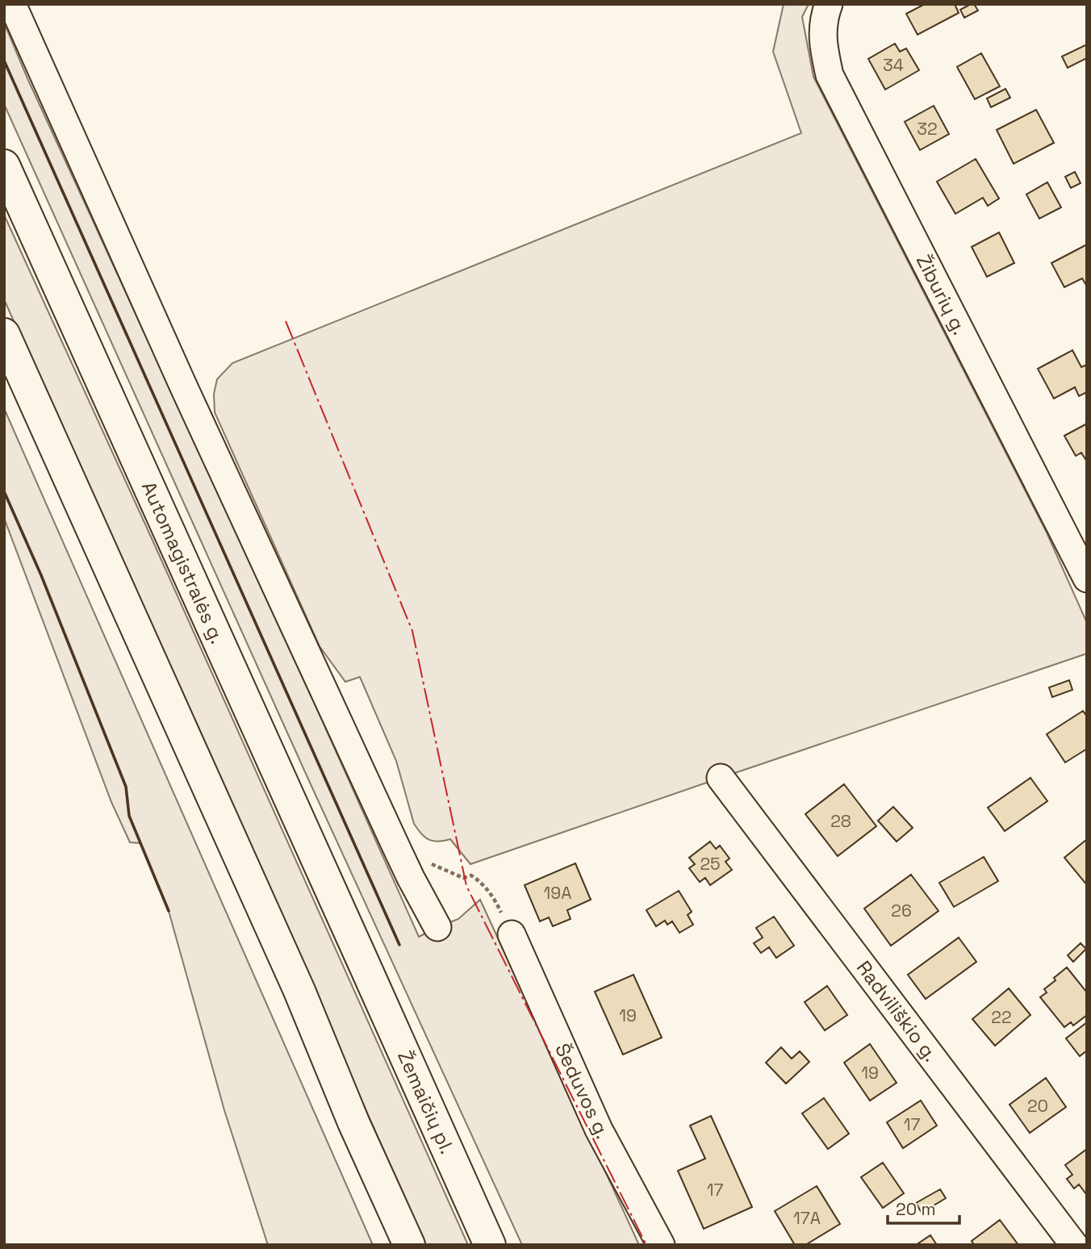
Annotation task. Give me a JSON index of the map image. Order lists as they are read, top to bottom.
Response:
{
  "streets": {
    "highway": ["Automagistralės g.", "Žemaičių pl."],
    "street": ["Žiburių g.", "Radviliškio g.", "Šeduvos g."]
  },
  "crossings": [
    ["Automagistralės g.", "Žemaičių pl."]
  ],
  "house_numbers": [
    "34",
    "32",
    "28",
    "25",
    "19A",
    "26",
    "19",
    "22",
    "19",
    "20",
    "17",
    "17",
    "17A"
  ],
  "scale_bar": "20 m"
}
